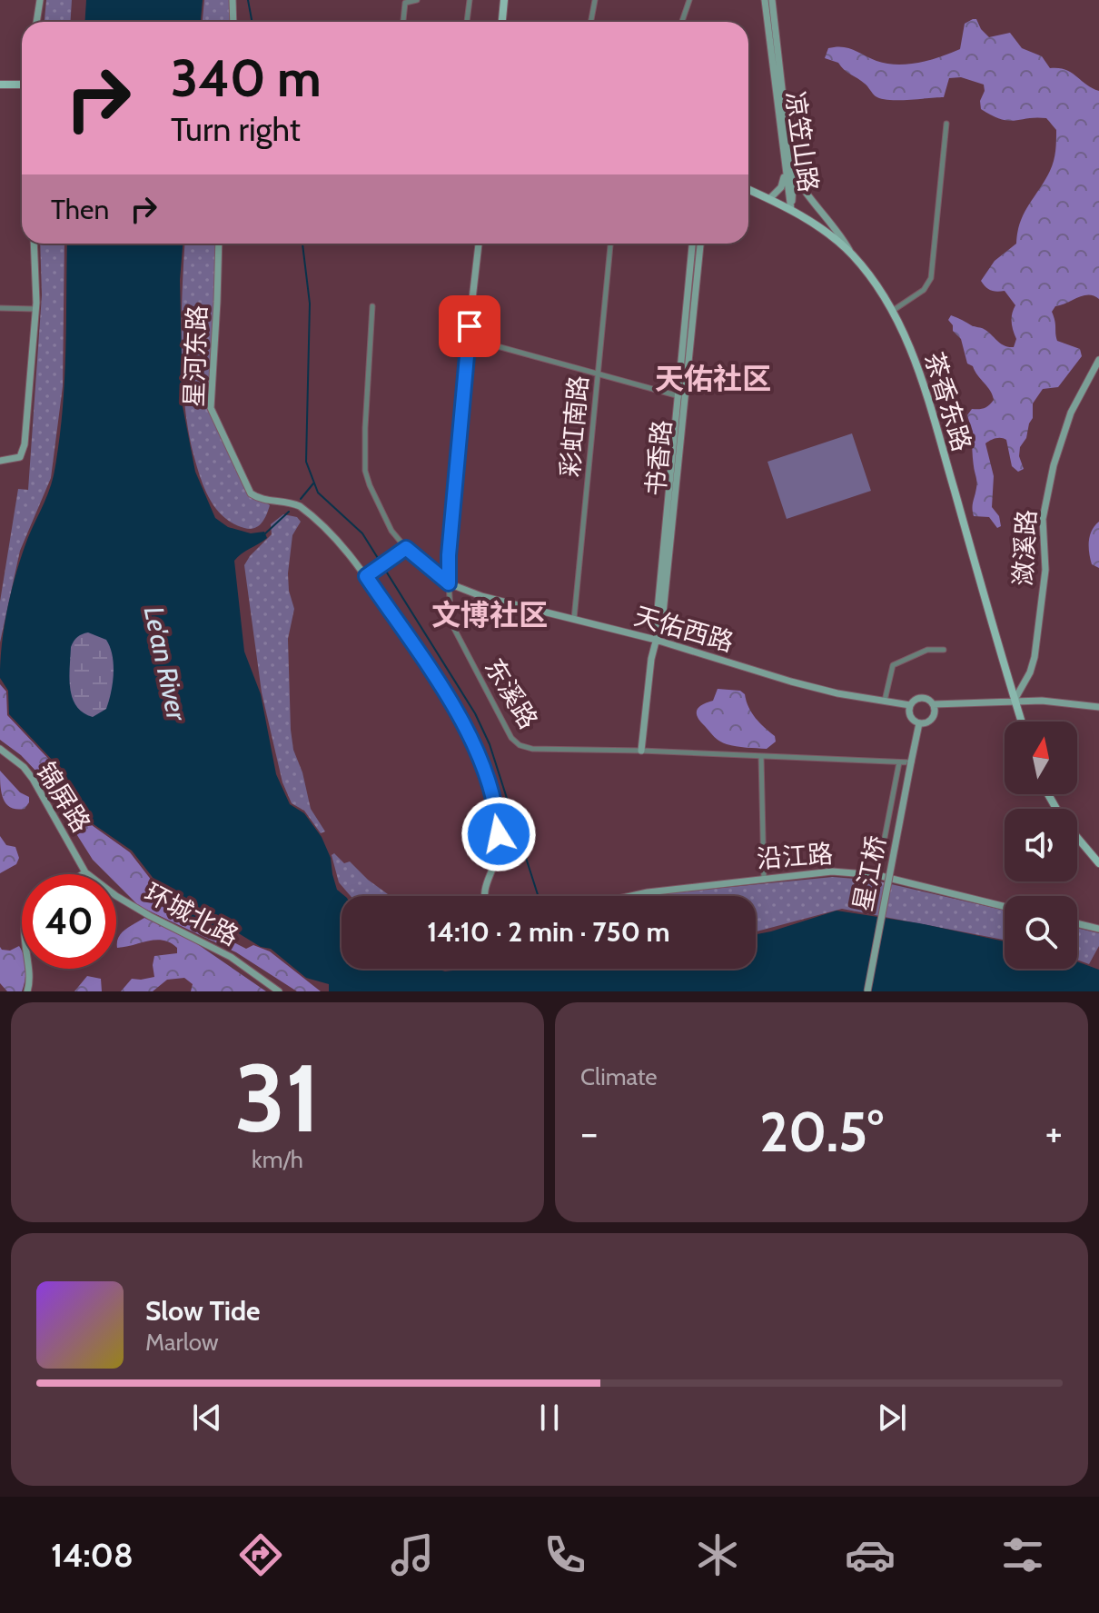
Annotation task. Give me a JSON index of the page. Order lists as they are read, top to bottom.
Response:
{
  "streets": {
    "main road": ["茶香东路"],
    "street": [
      "凉笠山路",
      "星河东路",
      "彩虹南路",
      "书香路",
      "潋溪路",
      "天佑西路",
      "东溪路",
      "锦屏路",
      "沿江路",
      "星江桥",
      "环城北路"
    ]
  },
  "crossings": [
    ["凉笠山路", "茶香东路"],
    ["茶香东路", "潋溪路"],
    ["彩虹南路", "天佑西路"],
    ["书香路", "天佑西路"],
    ["书香路", "东溪路"],
    ["天佑西路", "东溪路"],
    ["天佑西路", "星江桥"],
    ["东溪路", "星江桥"],
    ["锦屏路", "环城北路"]
  ],
  "districts": ["天佑社区", "文博社区"],
  "water": ["Le'an River"],
  "north": "top",
  "page": {
    "turn": ["340 m", "Turn right"],
    "then": "Then",
    "limit": "40",
    "trip": "14:10 · 2 min · 750 m",
    "tile": [
      ["31", "km/h"],
      "Climate"
    ],
    "heat": ["−", "20.5°", "+"],
    "song": ["Slow Tide", "Marlow"],
    "tabs": "14:08"
  }
}
